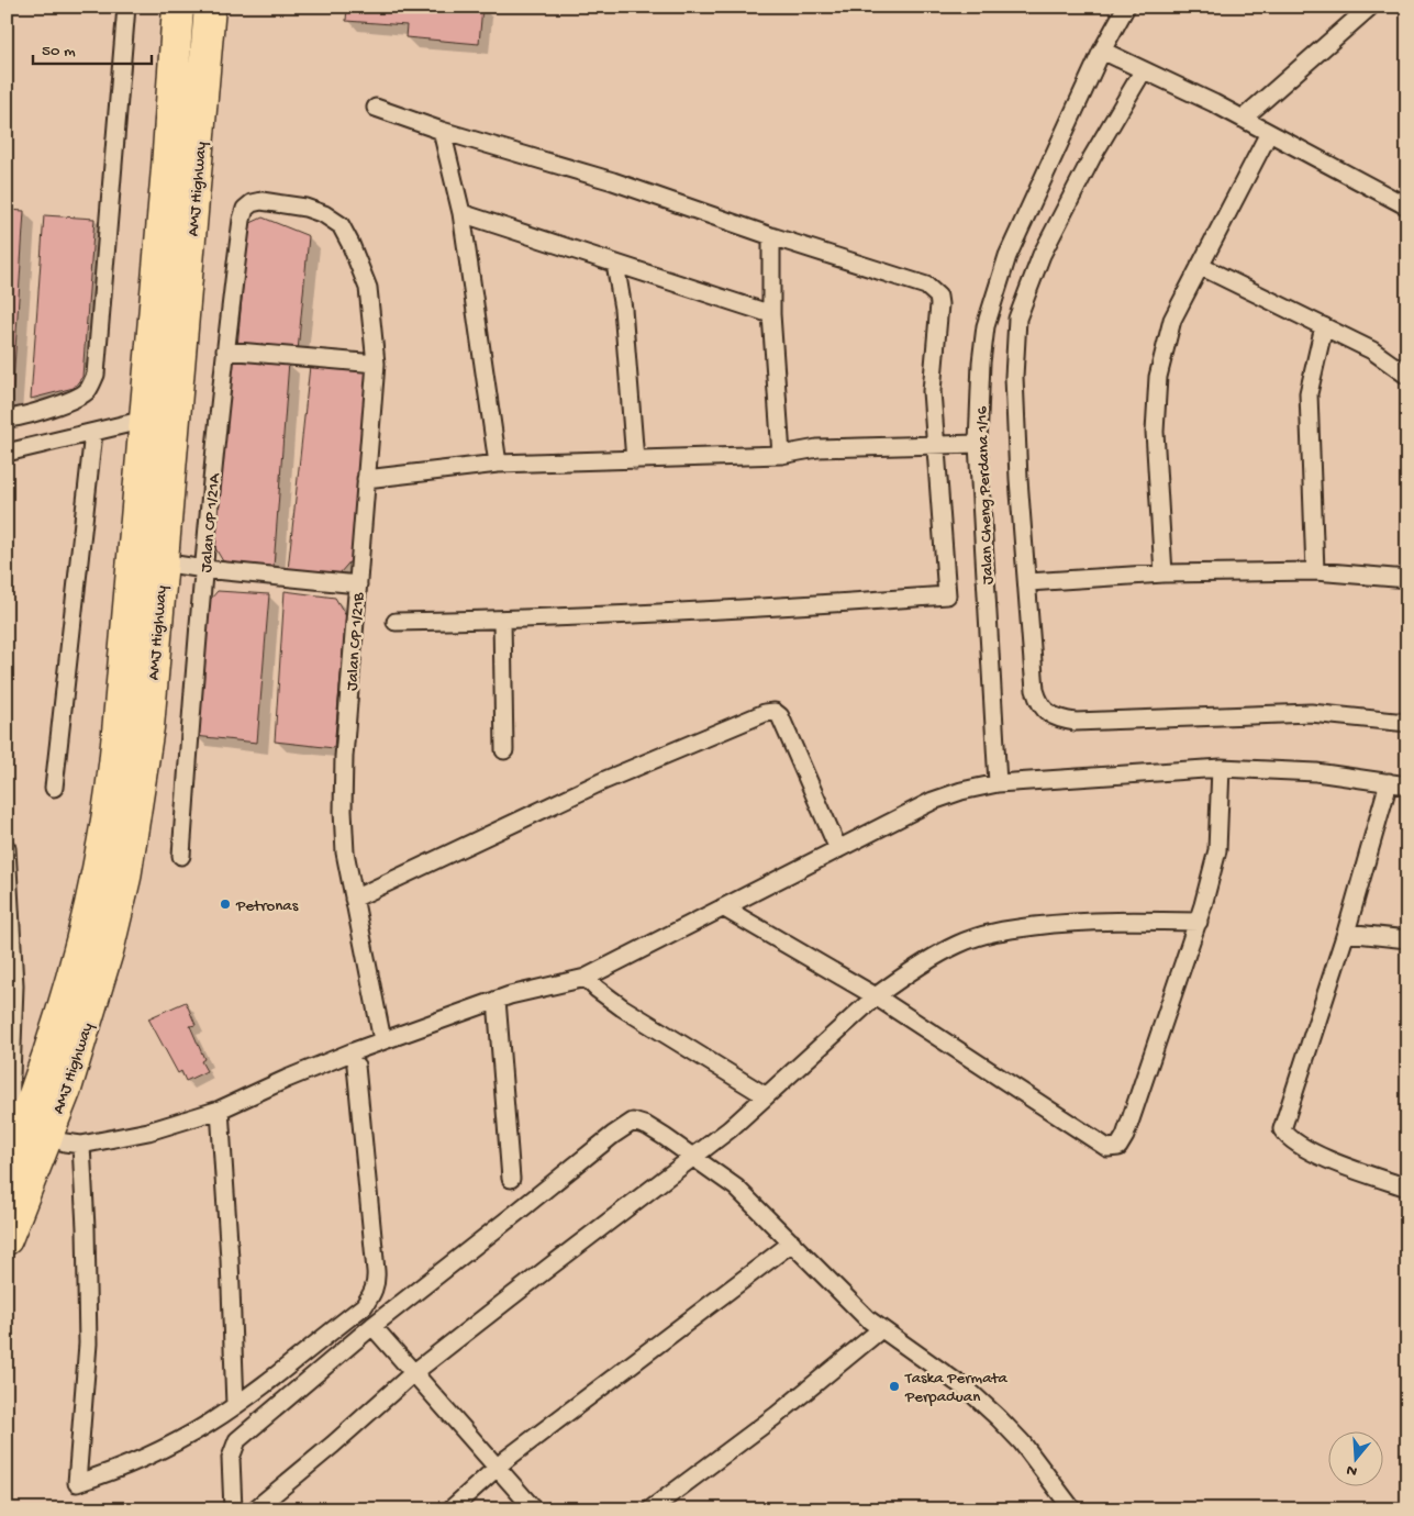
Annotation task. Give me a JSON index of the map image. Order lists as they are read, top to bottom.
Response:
{
  "streets": {
    "highway": ["AMJ Highway"],
    "street": ["Jalan Cheng Perdana 1/16", "Jalan CP 1/21A", "Jalan CP 1/21B"]
  },
  "crossings": [
    ["Jalan CP 1/21A", "Jalan CP 1/21B"]
  ],
  "places": ["Petronas", "Taska Permata Perpaduan"],
  "scale_bar": "50 m",
  "north": "bottom"
}
